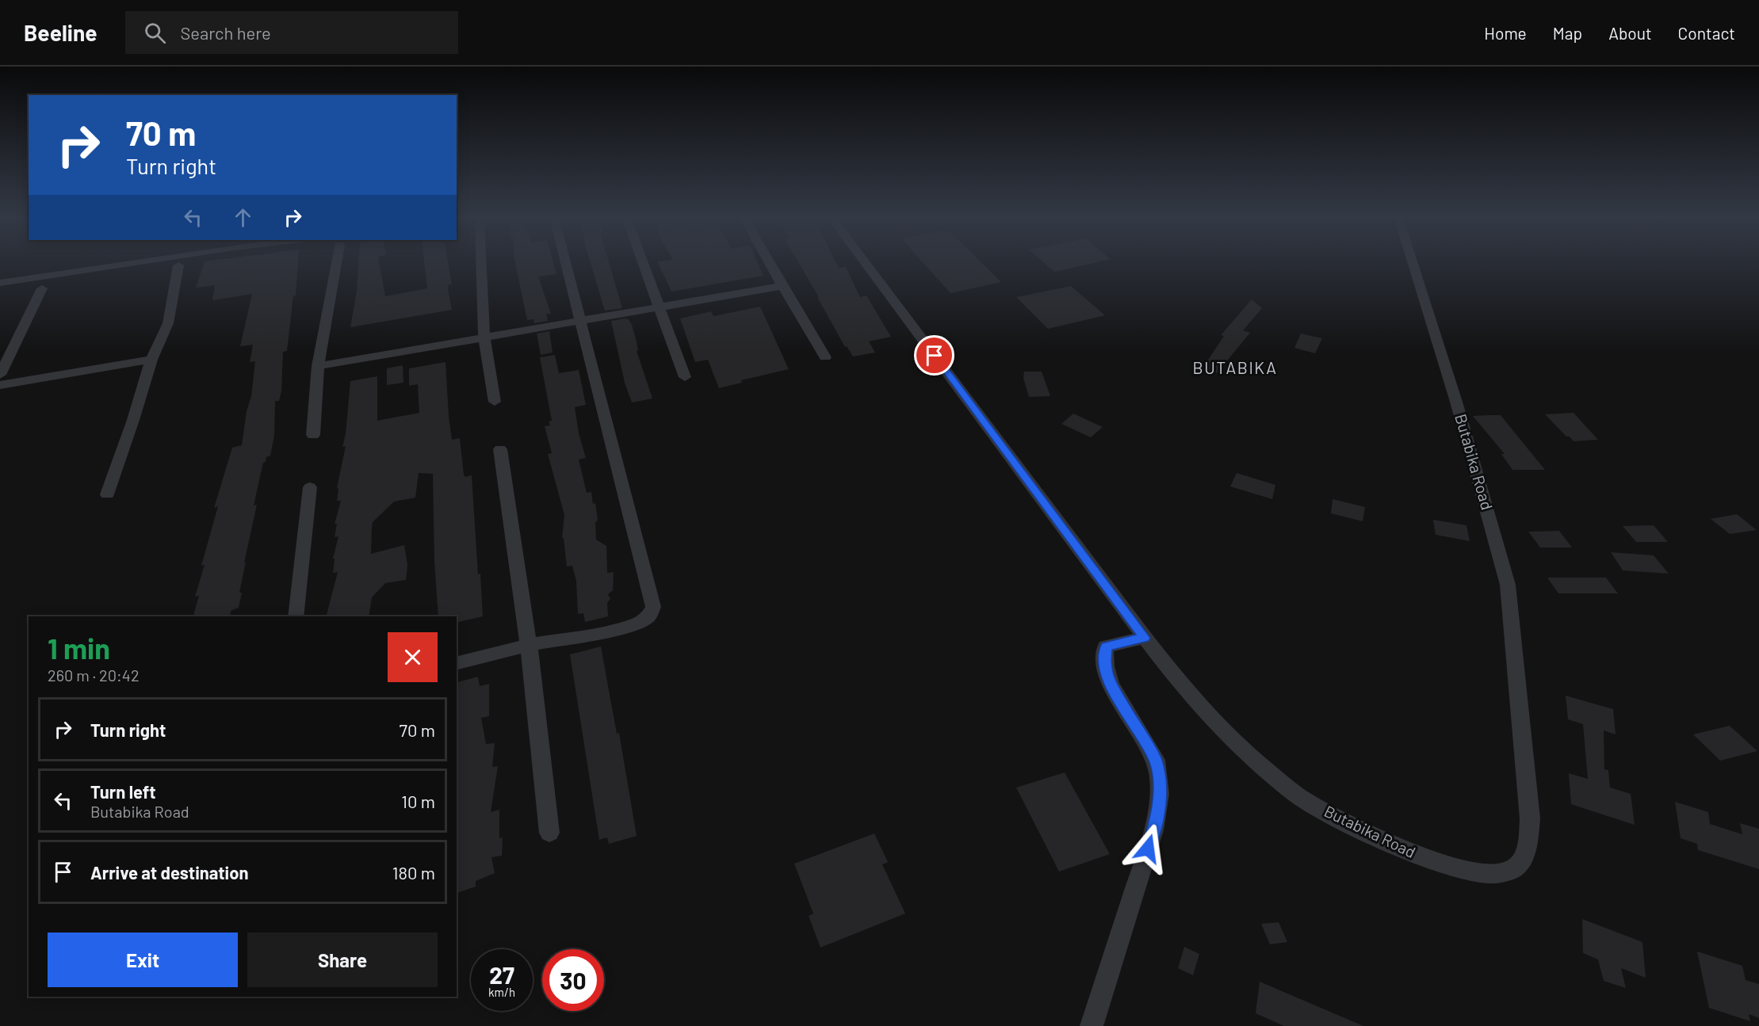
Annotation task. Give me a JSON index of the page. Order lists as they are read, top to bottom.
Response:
{
  "streets": {
    "street": ["Butabika Road"]
  },
  "districts": ["BUTABIKA"],
  "page": {
    "header": "Beeline",
    "search": "Search here",
    "nav": [
      "Home",
      "Map",
      "About",
      "Contact"
    ],
    "turn": ["70 m", "Turn right"],
    "heading": ["1 min", "260 m · 20:42"],
    "list": [
      {
        "name": "Turn right",
        "value": "70 m"
      },
      {
        "name": "Turn left",
        "note": "Butabika Road",
        "value": "10 m"
      },
      {
        "name": "Arrive at destination",
        "value": "180 m"
      }
    ],
    "buttons": ["Exit", "Share"],
    "speed": "27 km/h",
    "limit": "30"
  }
}
